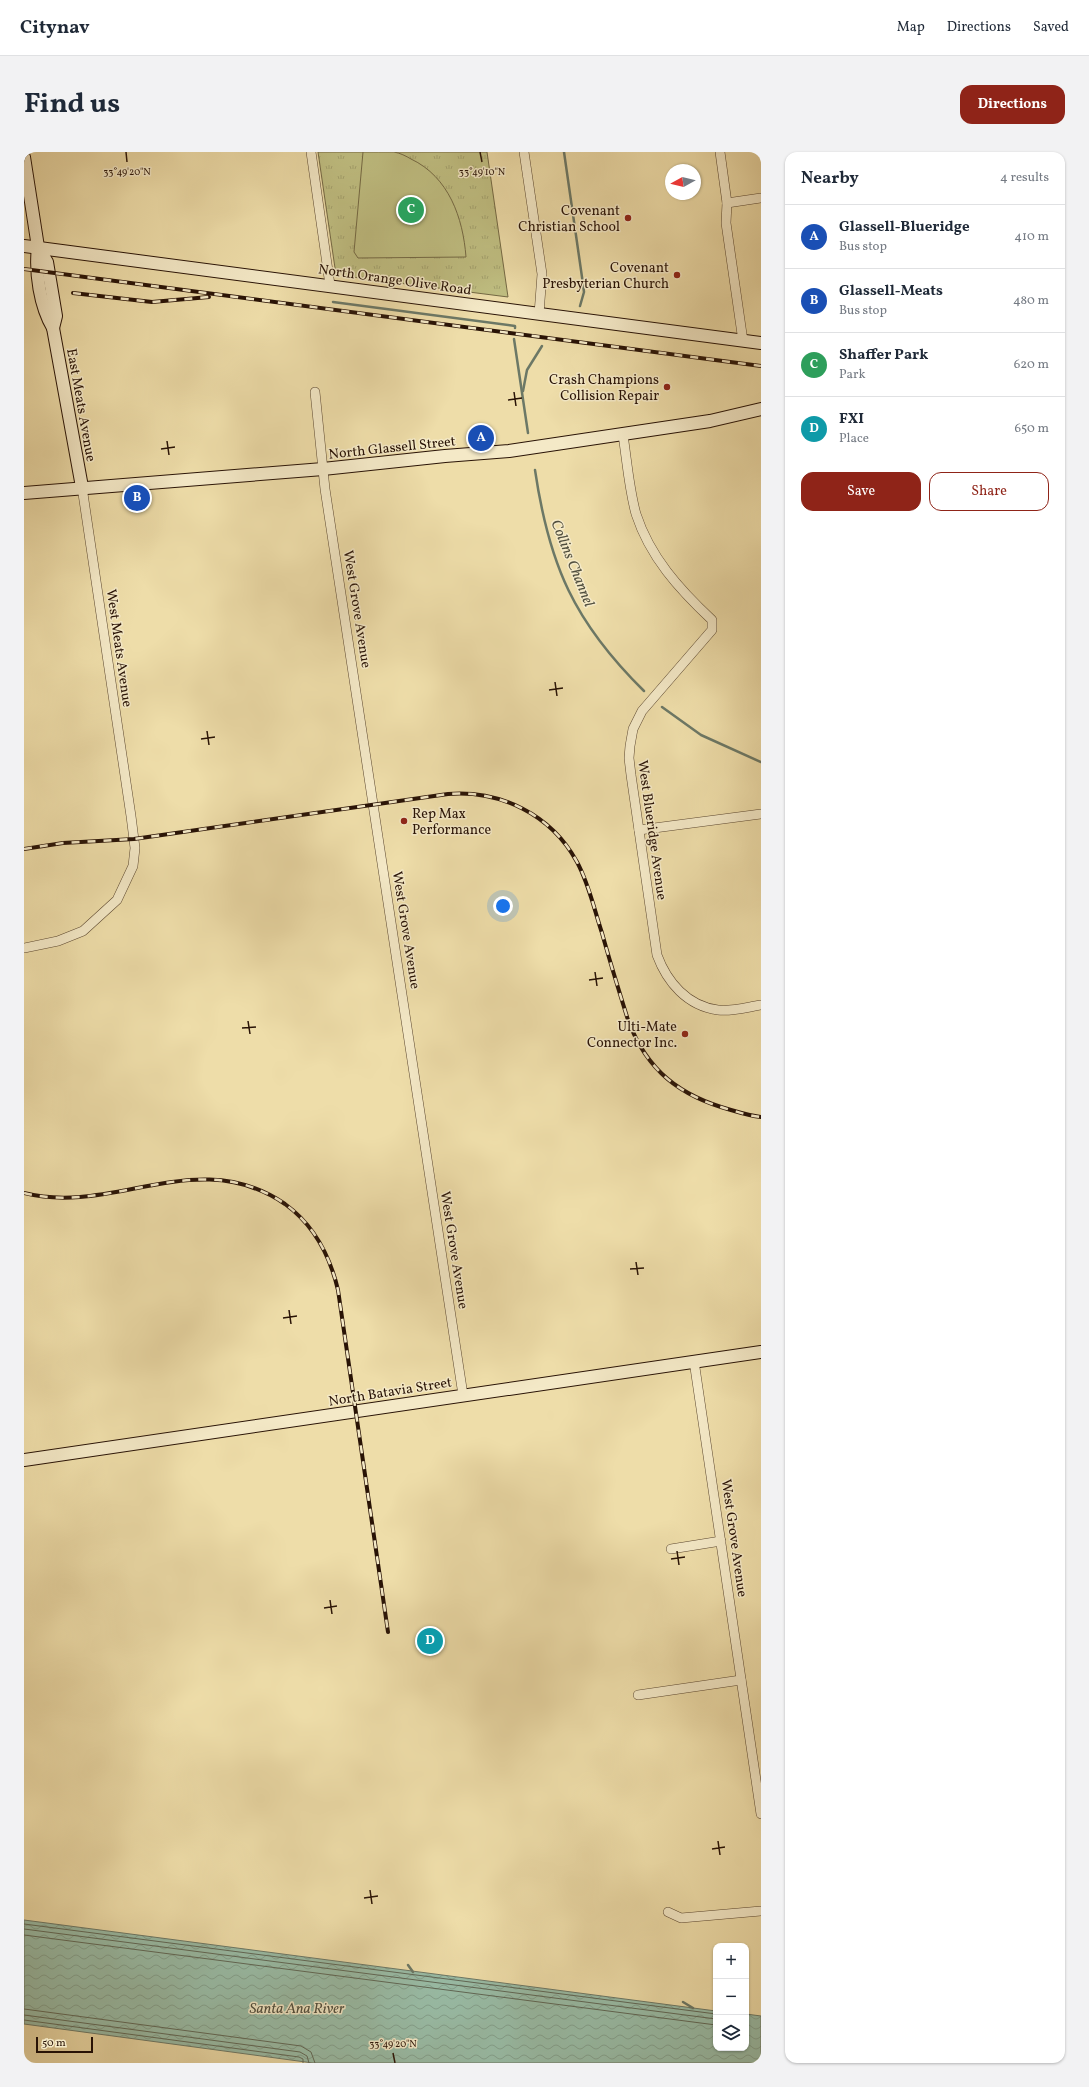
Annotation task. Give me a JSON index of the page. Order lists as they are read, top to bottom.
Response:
{
  "streets": {
    "main road": [
      "North Orange Olive Road",
      "East Meats Avenue",
      "North Glassell Street",
      "North Batavia Street"
    ],
    "street": ["West Grove Avenue", "West Meats Avenue", "West Blueridge Avenue"]
  },
  "crossings": [
    ["North Orange Olive Road", "East Meats Avenue"],
    ["East Meats Avenue", "North Glassell Street"],
    ["East Meats Avenue", "West Meats Avenue"],
    ["North Glassell Street", "West Grove Avenue"],
    ["North Glassell Street", "West Meats Avenue"],
    ["North Glassell Street", "West Blueridge Avenue"],
    ["West Grove Avenue", "North Batavia Street"]
  ],
  "water": ["Collins Channel", "Santa Ana River"],
  "places": [
    "Covenant Christian School",
    "Covenant Presbyterian Church",
    "Crash Champions Collision Repair",
    "Rep Max Performance",
    "Ulti-Mate Connector Inc."
  ],
  "scale_bar": "50 m",
  "north": "left",
  "page": {
    "header": "Citynav",
    "nav": ["Map", "Directions", "Saved"],
    "title": "Find us",
    "buttons": [
      "Directions",
      ["Save", "Share"]
    ],
    "heading": ["Nearby", "4 results"],
    "pins": [
      "C",
      "A",
      "B",
      "D"
    ],
    "list": [
      {
        "mark": "A",
        "name": "Glassell-Blueridge",
        "note": "Bus stop",
        "value": "410 m"
      },
      {
        "mark": "B",
        "name": "Glassell-Meats",
        "note": "Bus stop",
        "value": "480 m"
      },
      {
        "mark": "C",
        "name": "Shaffer Park",
        "note": "Park",
        "value": "620 m"
      },
      {
        "mark": "D",
        "name": "FXI",
        "note": "Place",
        "value": "650 m"
      }
    ],
    "map_buttons": ["+", "−"],
    "scale": "50 m"
  },
  "coordinates": ["33°49'20\"N", "33°49'10\"N"]
}
